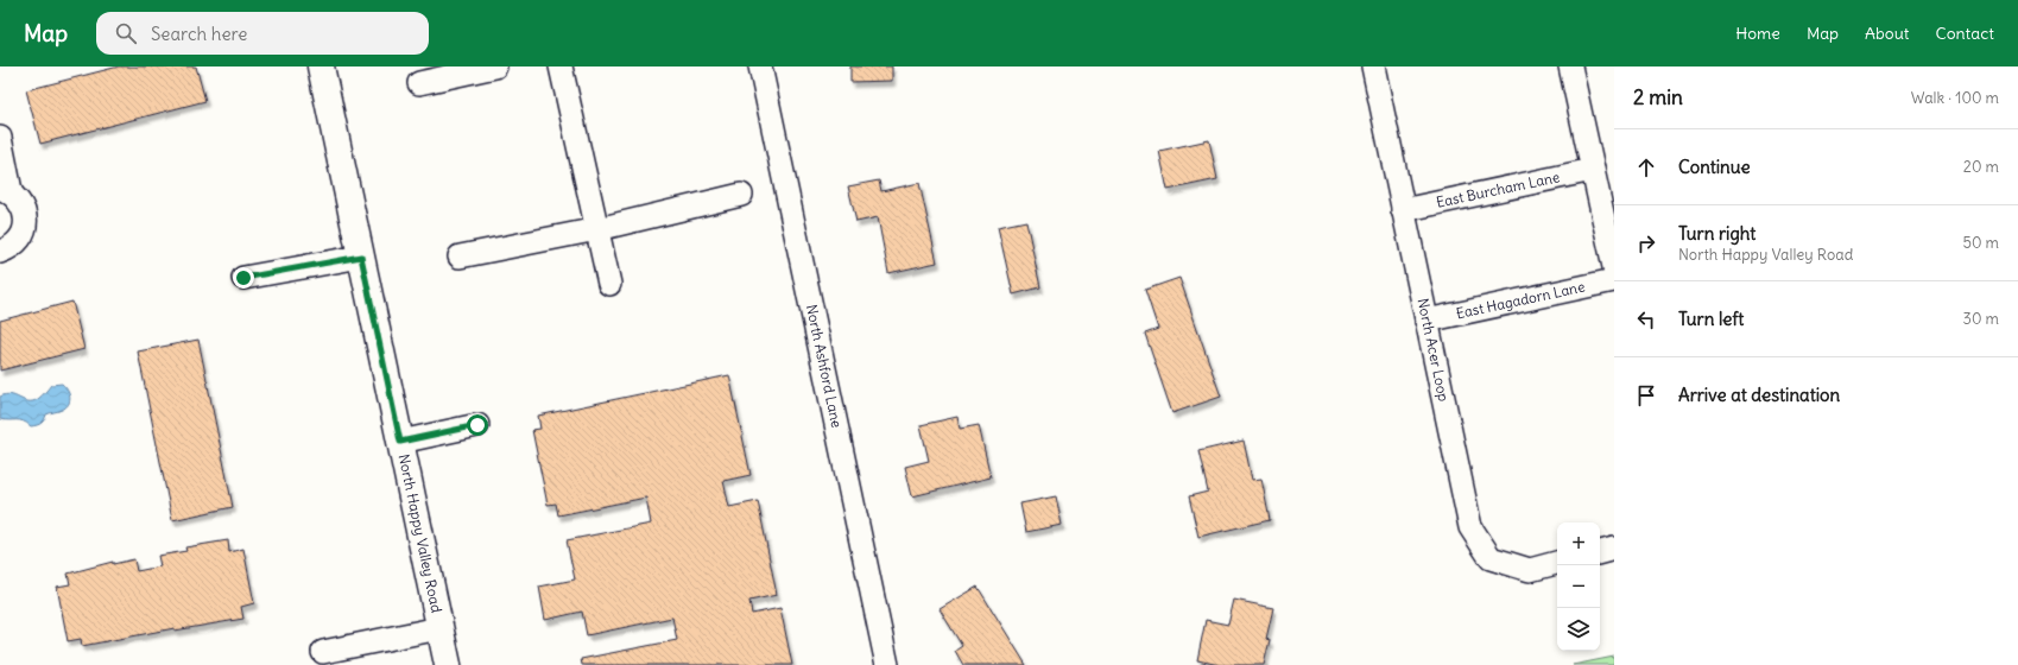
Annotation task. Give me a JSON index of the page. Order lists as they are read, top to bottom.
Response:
{
  "streets": {
    "main road": ["North Happy Valley Road"],
    "street": [
      "East Burcham Lane",
      "East Hagadorn Lane",
      "North Acer Loop",
      "North Ashford Lane"
    ]
  },
  "crossings": [
    ["East Burcham Lane", "North Acer Loop"],
    ["East Hagadorn Lane", "North Acer Loop"]
  ],
  "page": {
    "header": "Map",
    "search": "Search here",
    "nav": [
      "Home",
      "Map",
      "About",
      "Contact"
    ],
    "heading": ["2 min", "Walk · 100 m"],
    "list": [
      ["Continue", "20 m"],
      ["Turn right", "North Happy Valley Road", "50 m"],
      ["Turn left", "30 m"],
      "Arrive at destination"
    ],
    "map_buttons": ["+", "−"]
  }
}
